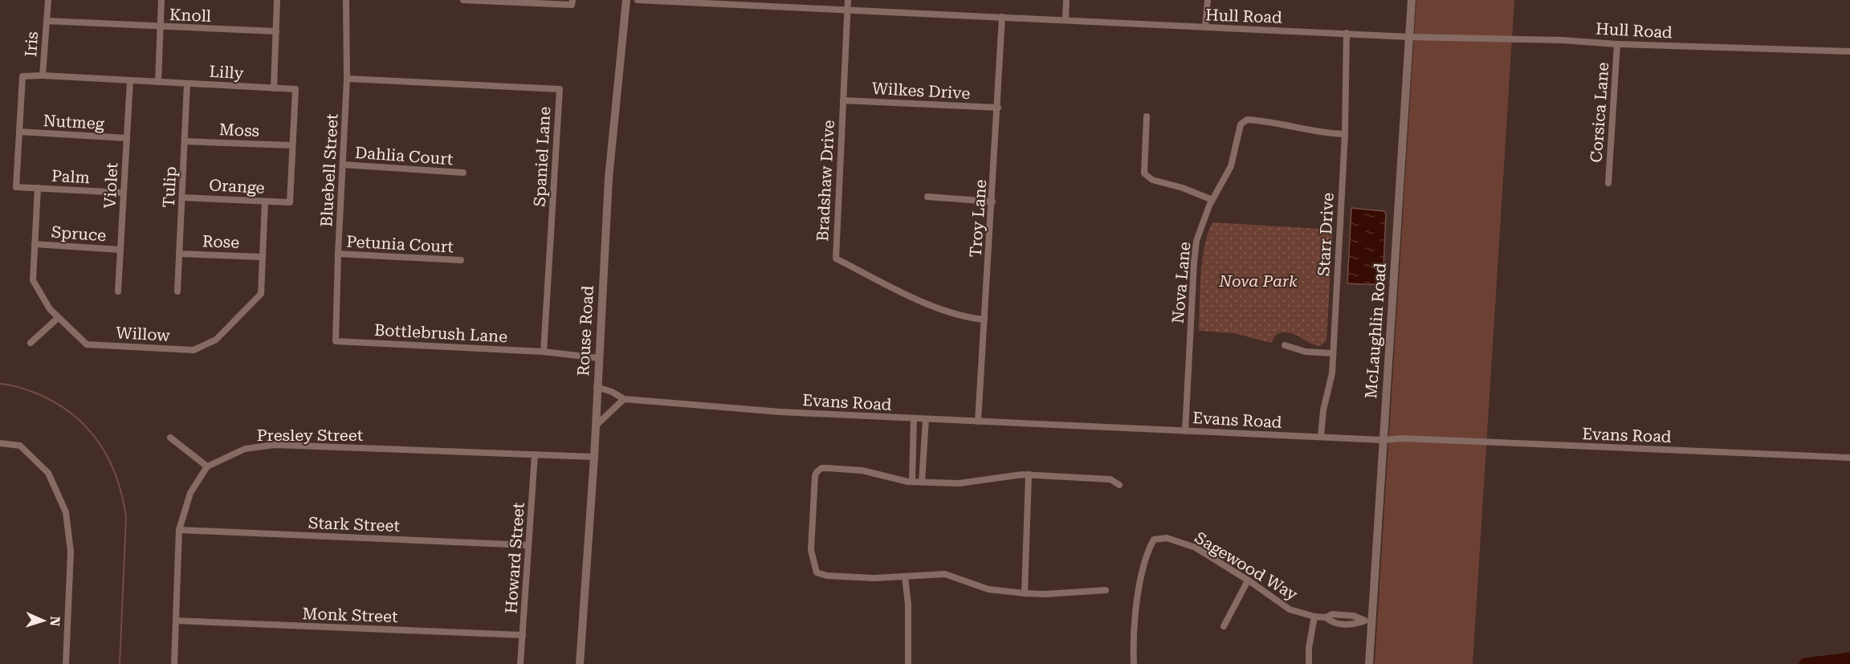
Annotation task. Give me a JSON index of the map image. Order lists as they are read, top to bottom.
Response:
{
  "streets": {
    "street": [
      "Knoll",
      "Hull Road",
      "Iris",
      "Lilly",
      "Wilkes Drive",
      "Corsica Lane",
      "Nutmeg",
      "Moss",
      "Dahlia Court",
      "Spaniel Lane",
      "Bluebell Street",
      "Palm",
      "Bradshaw Drive",
      "Violet",
      "Orange",
      "Tulip",
      "Troy Lane",
      "Spruce",
      "Starr Drive",
      "Rose",
      "Petunia Court",
      "Nova Lane",
      "Rouse Road",
      "McLaughlin Road",
      "Bottlebrush Lane",
      "Willow",
      "Evans Road",
      "Presley Street",
      "Stark Street",
      "Howard Street",
      "Sagewood Way",
      "Monk Street"
    ]
  },
  "crossings": [
    ["Knoll", "Iris"],
    ["Hull Road", "Corsica Lane"],
    ["Hull Road", "Bradshaw Drive"],
    ["Hull Road", "Troy Lane"],
    ["Hull Road", "Starr Drive"],
    ["Hull Road", "McLaughlin Road"],
    ["Iris", "Lilly"],
    ["Iris", "Nutmeg"],
    ["Iris", "Palm"],
    ["Lilly", "Moss"],
    ["Lilly", "Violet"],
    ["Lilly", "Orange"],
    ["Lilly", "Tulip"],
    ["Wilkes Drive", "Bradshaw Drive"],
    ["Wilkes Drive", "Troy Lane"],
    ["Nutmeg", "Violet"],
    ["Moss", "Tulip"],
    ["Dahlia Court", "Bluebell Street"],
    ["Spaniel Lane", "Bluebell Street"],
    ["Spaniel Lane", "Bottlebrush Lane"],
    ["Bluebell Street", "Petunia Court"],
    ["Bluebell Street", "Bottlebrush Lane"],
    ["Palm", "Violet"],
    ["Palm", "Willow"],
    ["Bradshaw Drive", "Troy Lane"],
    ["Violet", "Spruce"],
    ["Orange", "Tulip"],
    ["Orange", "Willow"],
    ["Tulip", "Rose"],
    ["Troy Lane", "Evans Road"],
    ["Spruce", "Willow"],
    ["Starr Drive", "Nova Lane"],
    ["Starr Drive", "Evans Road"],
    ["Rose", "Willow"],
    ["Nova Lane", "Evans Road"],
    ["Rouse Road", "Bottlebrush Lane"],
    ["Rouse Road", "Evans Road"],
    ["Rouse Road", "Presley Street"],
    ["McLaughlin Road", "Evans Road"],
    ["McLaughlin Road", "Sagewood Way"],
    ["Presley Street", "Howard Street"],
    ["Stark Street", "Howard Street"],
    ["Howard Street", "Monk Street"]
  ],
  "parks": ["Nova Park"],
  "north": "right"
}
